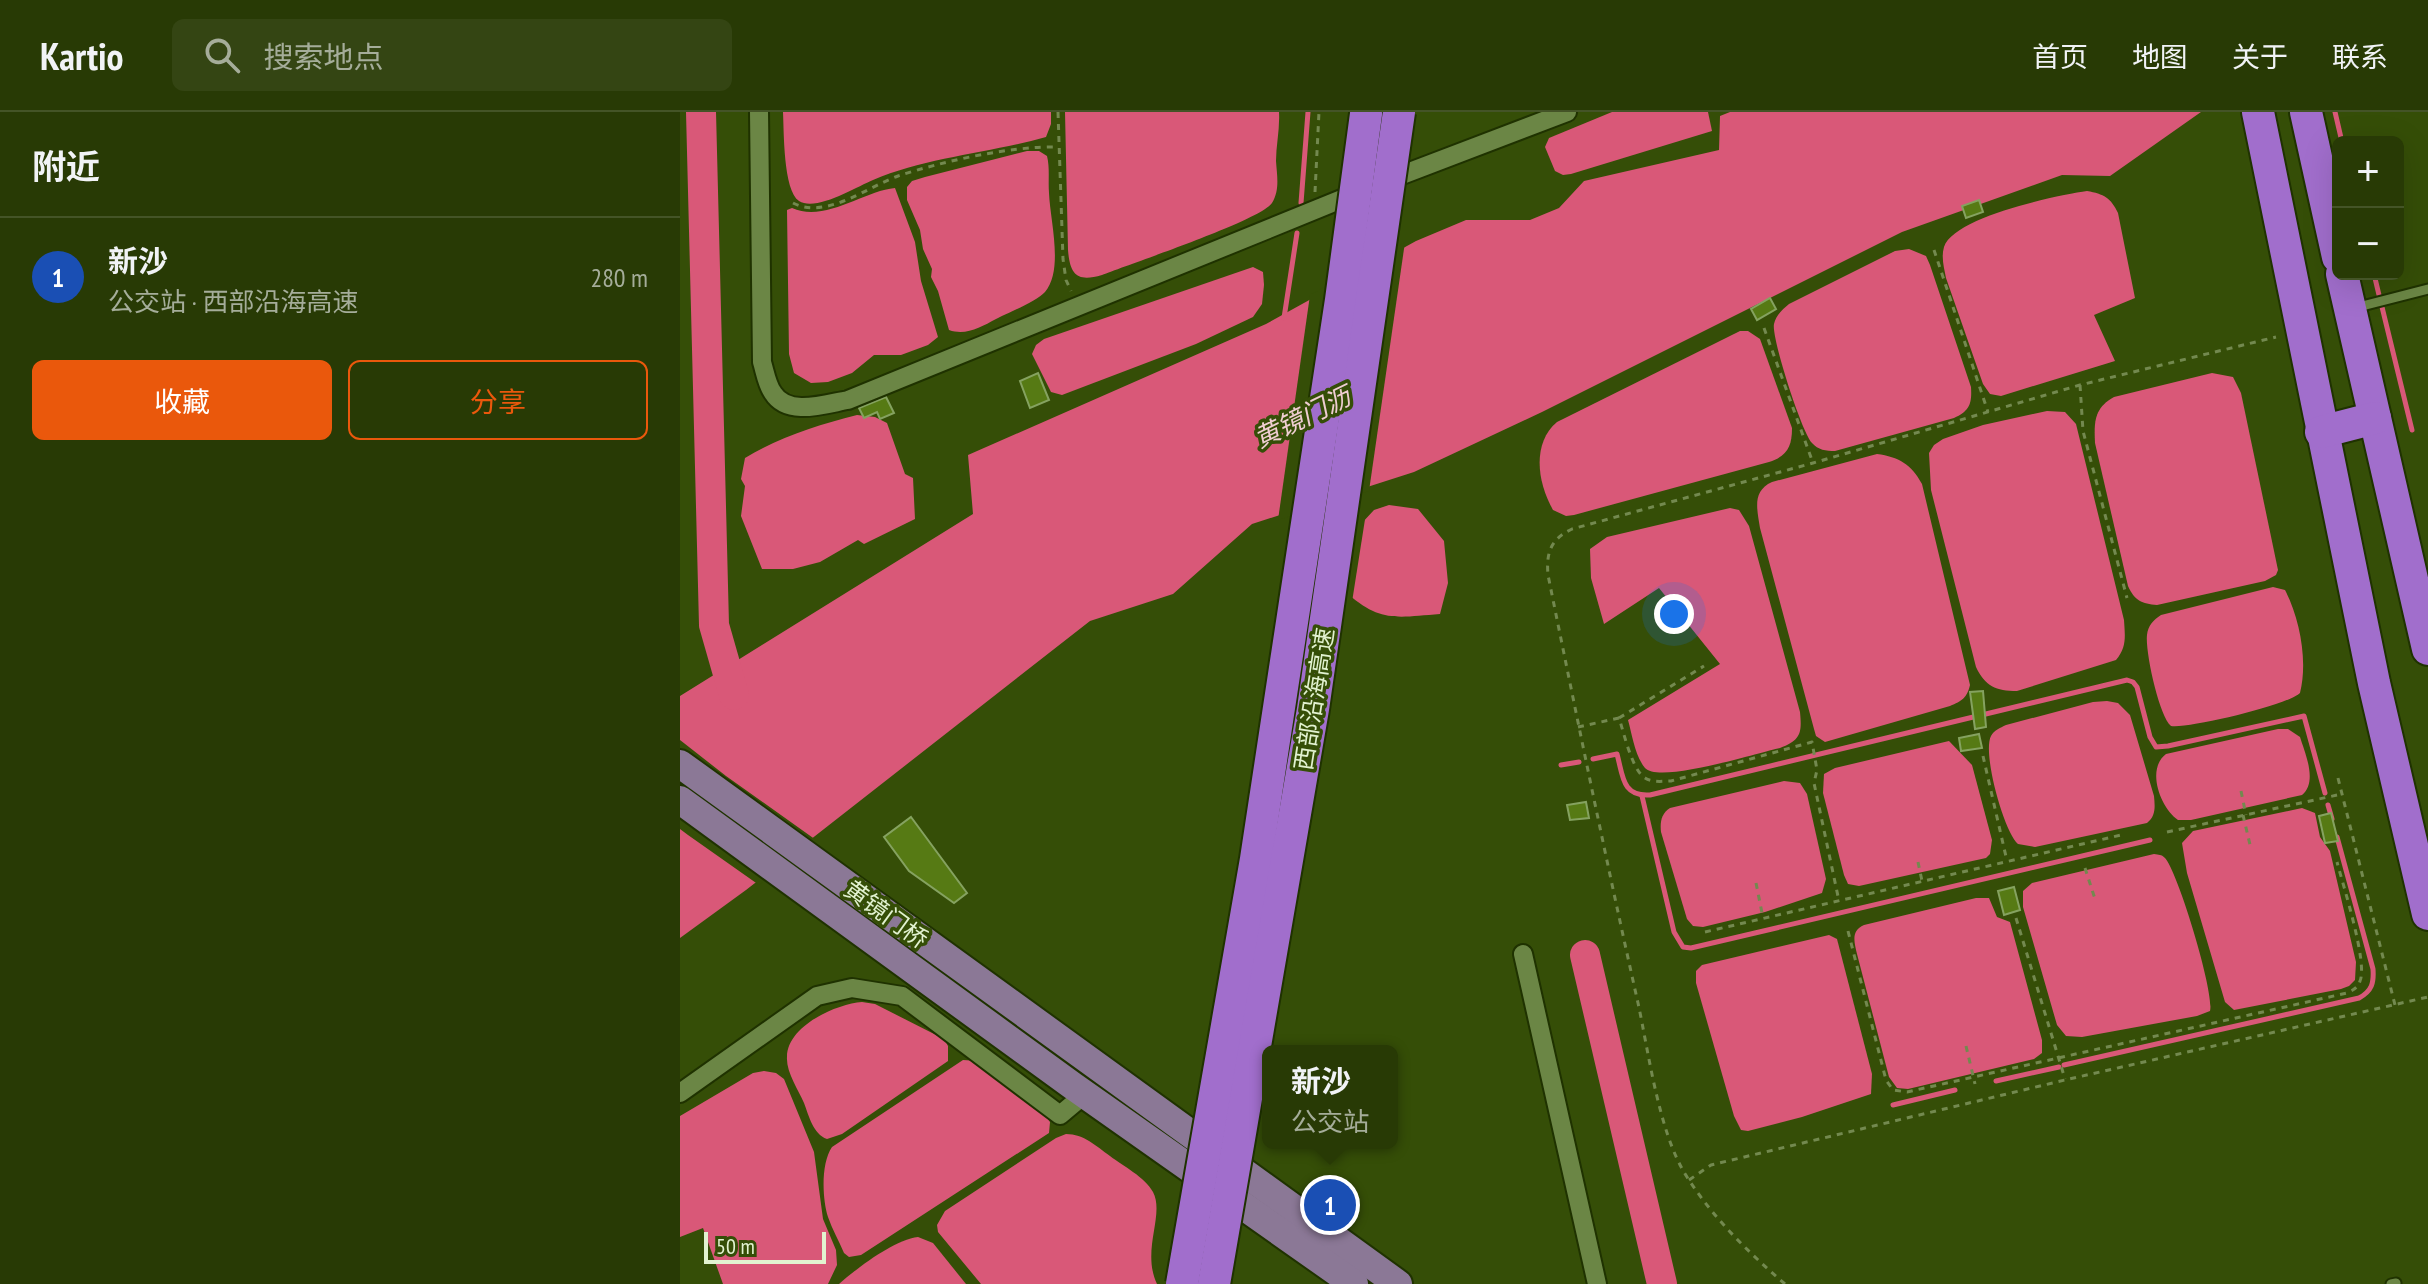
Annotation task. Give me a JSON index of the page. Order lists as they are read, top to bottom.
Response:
{
  "streets": {
    "highway": ["西部沿海高速"],
    "main road": ["黄镜门桥"]
  },
  "water": ["黄镜门沥"],
  "scale_bar": "50 m",
  "page": {
    "header": "Kartio",
    "search": "搜索地点",
    "nav": [
      "首页",
      "地图",
      "关于",
      "联系"
    ],
    "heading": "附近",
    "map_buttons": ["+", "−"],
    "list": [
      {
        "mark": "1",
        "name": "新沙",
        "note": "公交站 · 西部沿海高速",
        "value": "280 m"
      }
    ],
    "buttons": ["收藏", "分享"],
    "popup": ["新沙", "公交站"],
    "pins": "1",
    "scale": "50 m"
  }
}
